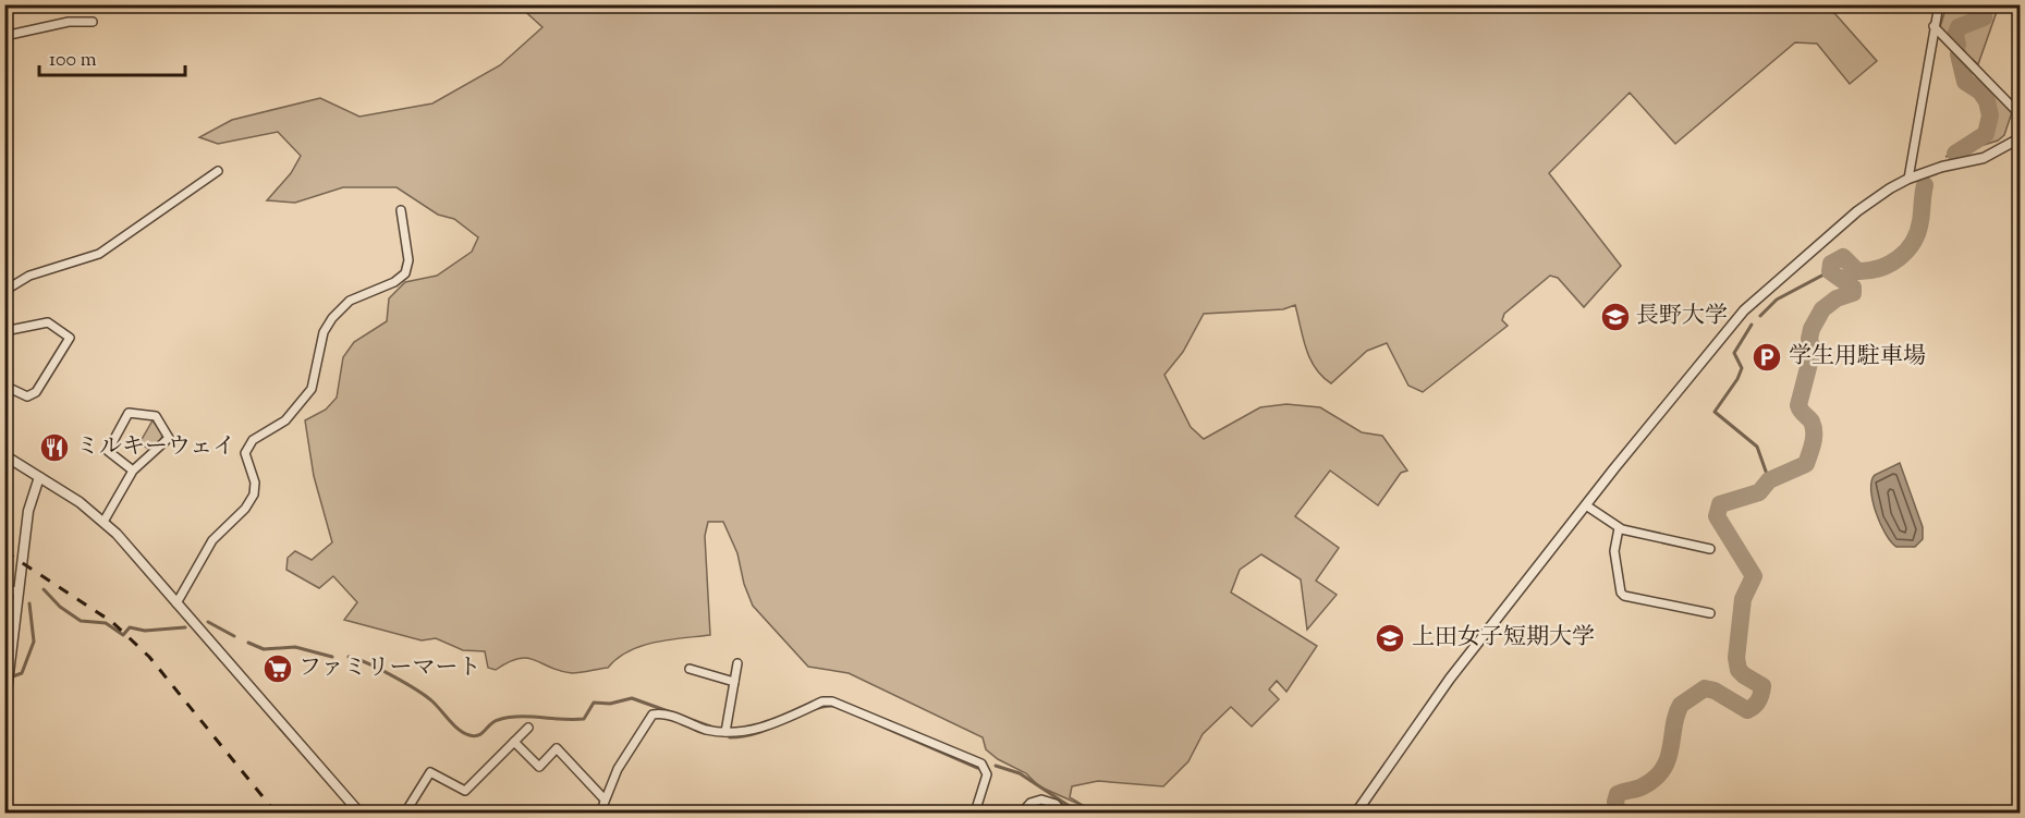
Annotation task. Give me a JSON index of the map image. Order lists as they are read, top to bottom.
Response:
{
  "places": {
    "school or university": ["長野大学", "上田女子短期大学"],
    "parking": ["学生用駐車場"],
    "restaurant": ["ミルキーウェイ"],
    "supermarket": ["ファミリーマート"]
  },
  "scale_bar": "100 m"
}
